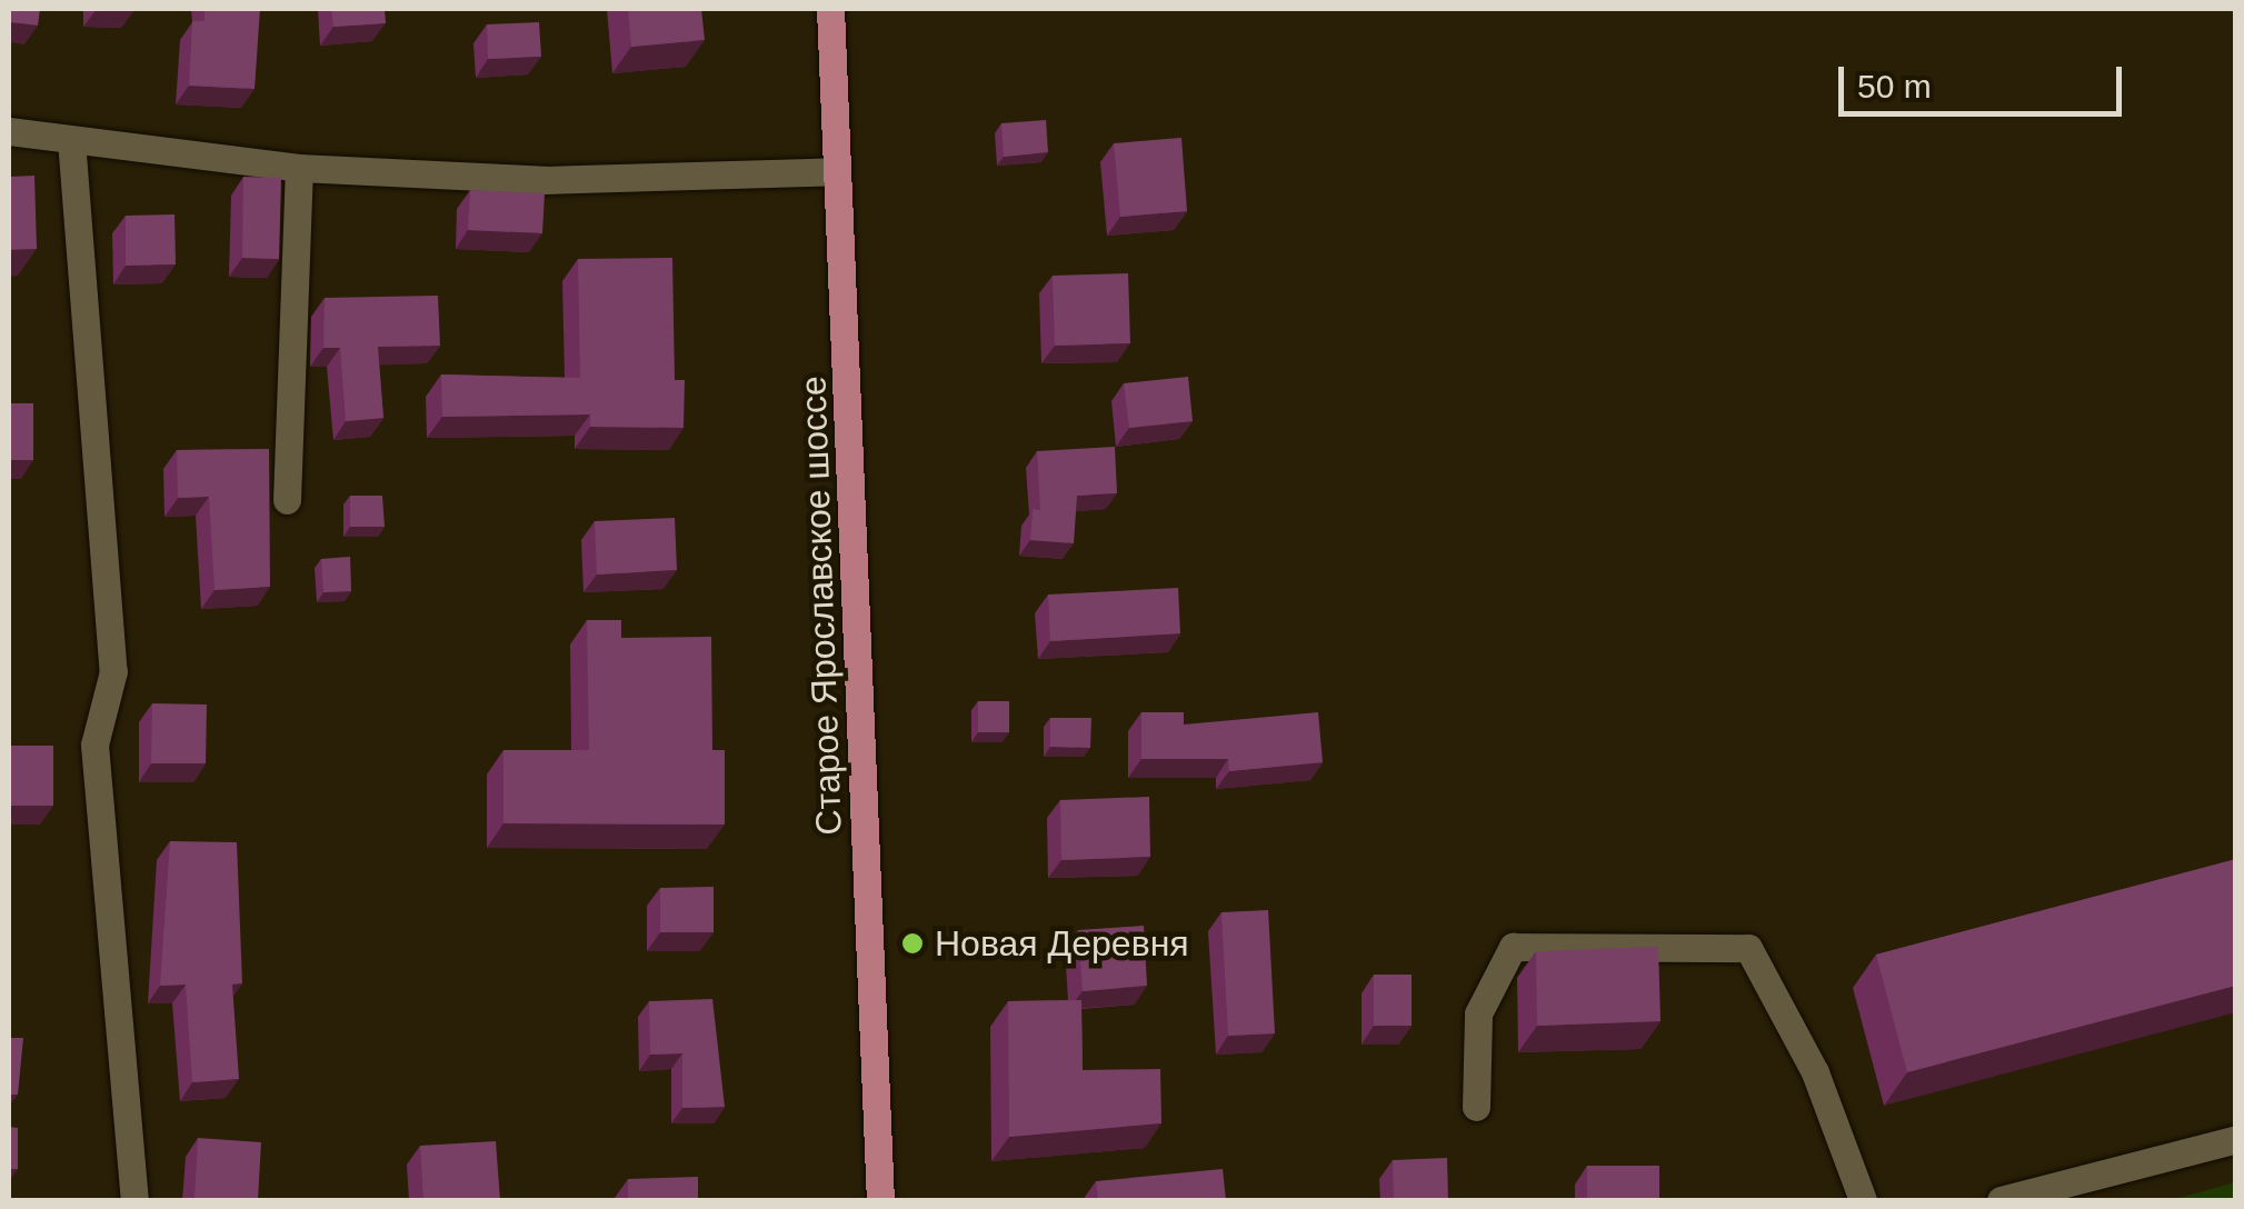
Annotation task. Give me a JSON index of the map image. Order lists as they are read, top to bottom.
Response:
{
  "streets": {
    "main road": ["Старое Ярославское шоссе"]
  },
  "places": ["Новая Деревня"],
  "scale_bar": "50 m"
}
